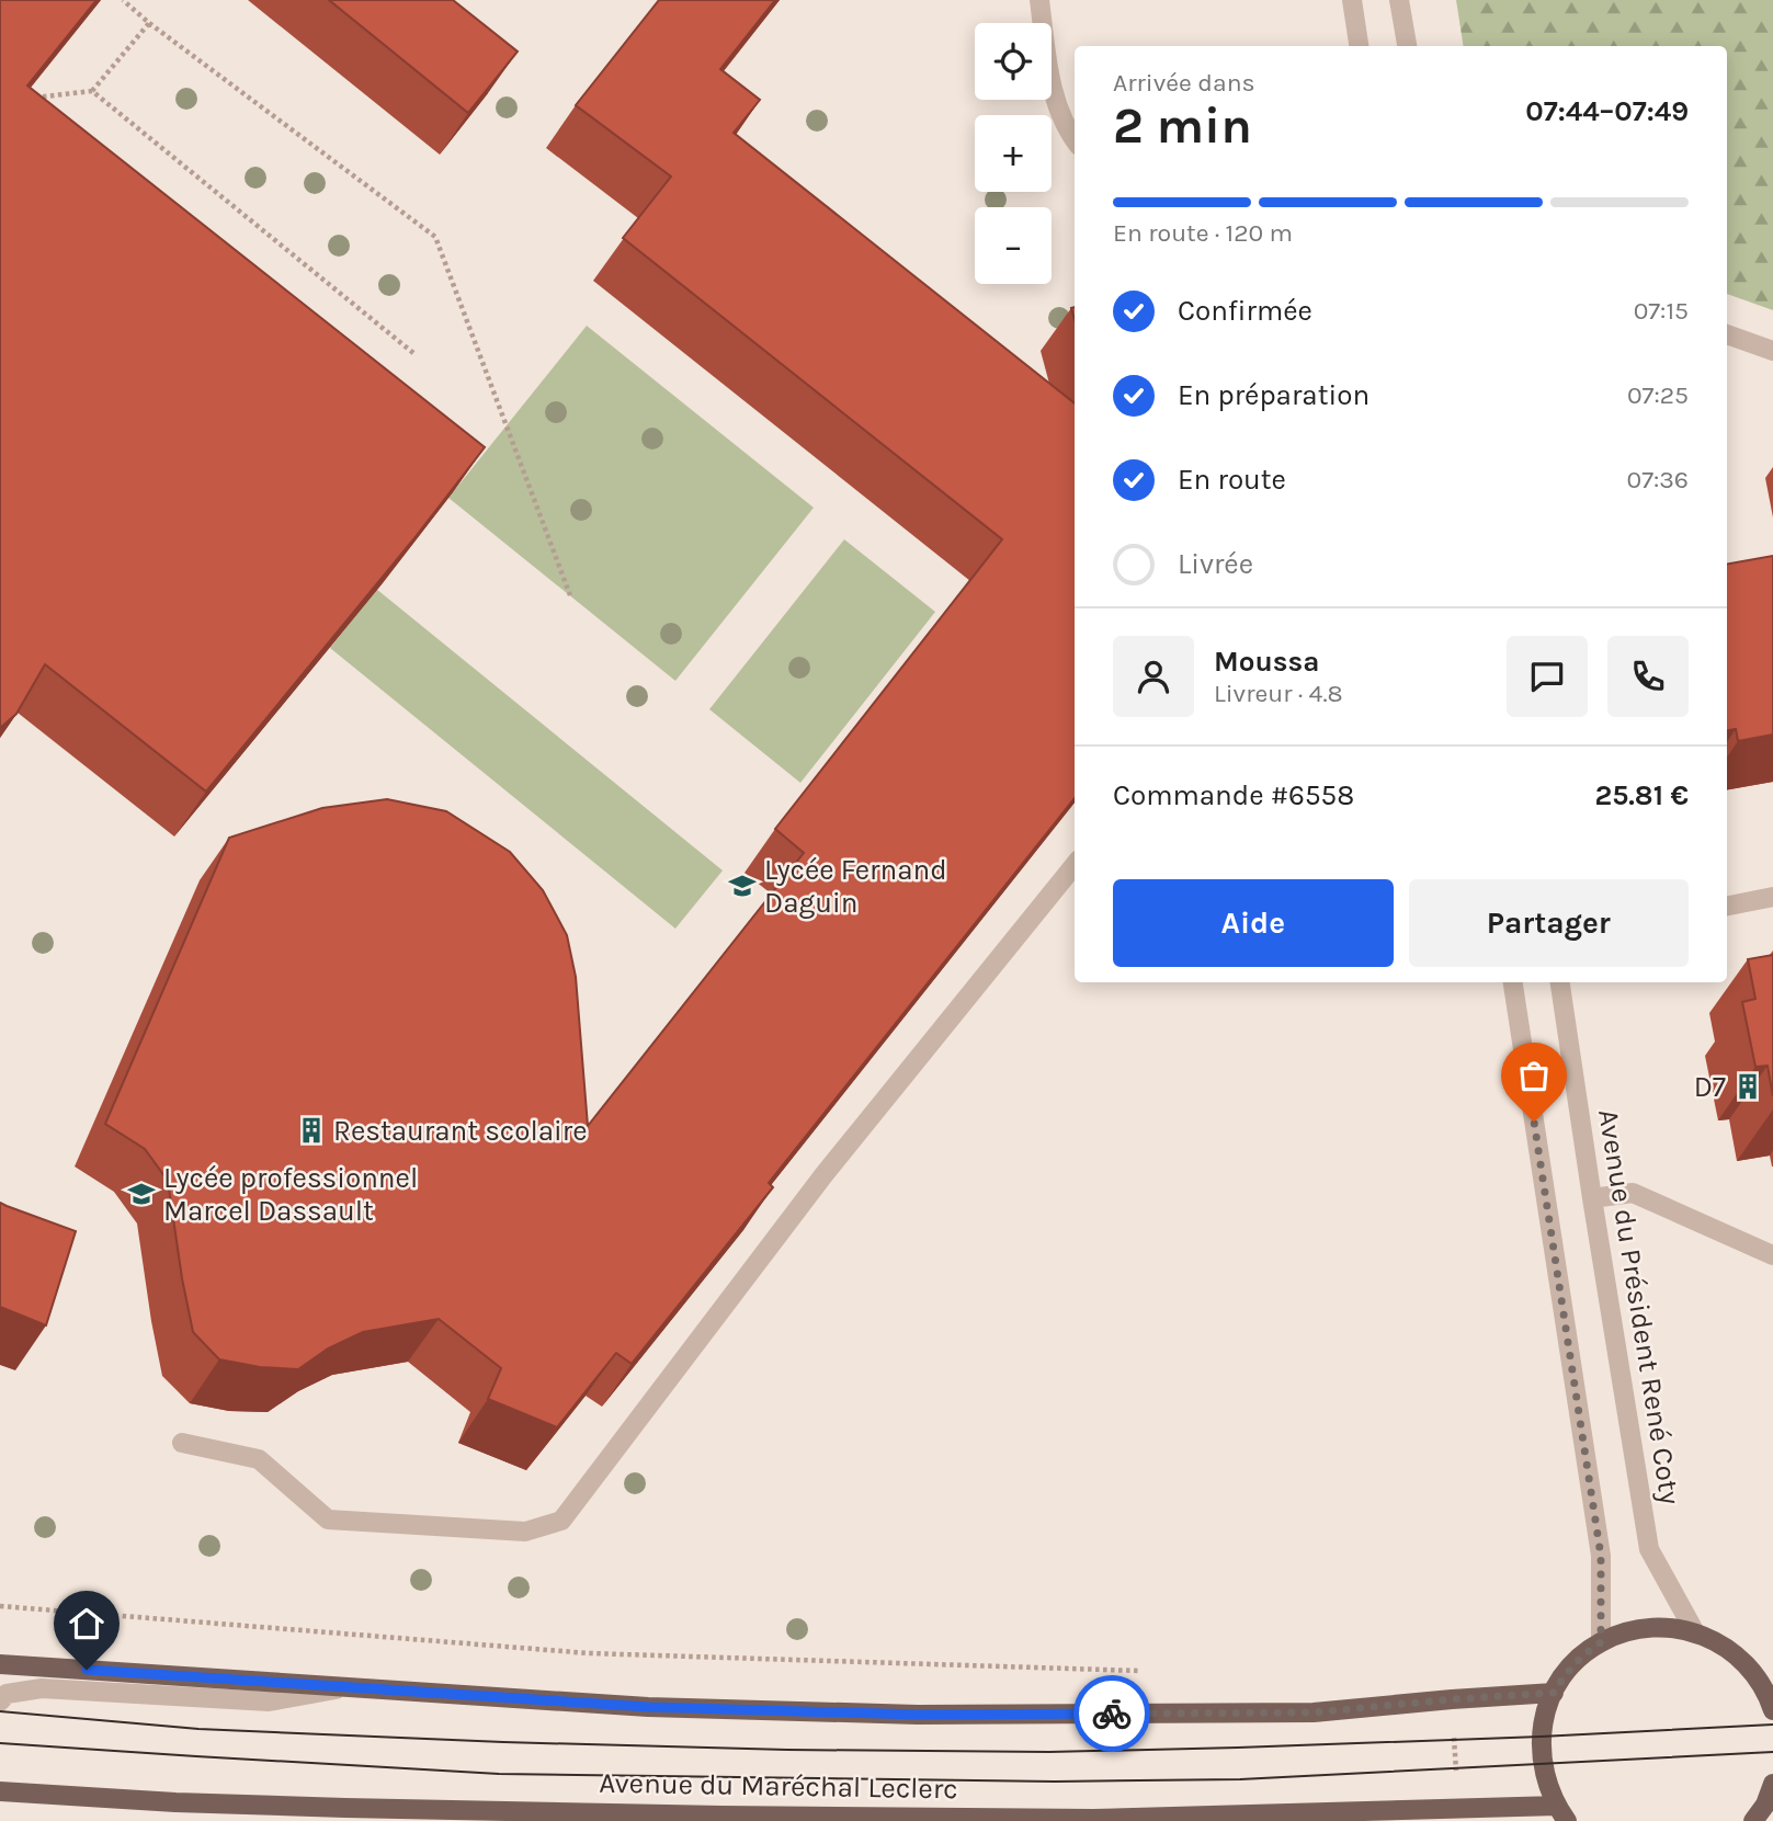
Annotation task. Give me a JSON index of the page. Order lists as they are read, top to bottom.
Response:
{
  "streets": {
    "main road": ["Avenue du Maréchal Leclerc"],
    "street": ["Avenue du Président René Coty"]
  },
  "places": {
    "school or university": ["Lycée Fernand Daguin", "Lycée professionnel Marcel Dassault"],
    "building": ["D7", "Restaurant scolaire"]
  },
  "page": {
    "map_buttons": ["+", "−"],
    "heading": ["2 min", "Arrivée dans", "07:44–07:49"],
    "panel": [
      "Moussa",
      "Livreur · 4.8",
      "Commande #6558",
      "25.81 €"
    ],
    "bar": "En route · 120 m",
    "list": [
      ["Confirmée", "07:15"],
      ["En préparation", "07:25"],
      ["En route", "07:36"],
      "Livrée"
    ],
    "buttons": ["Aide", "Partager"]
  }
}
